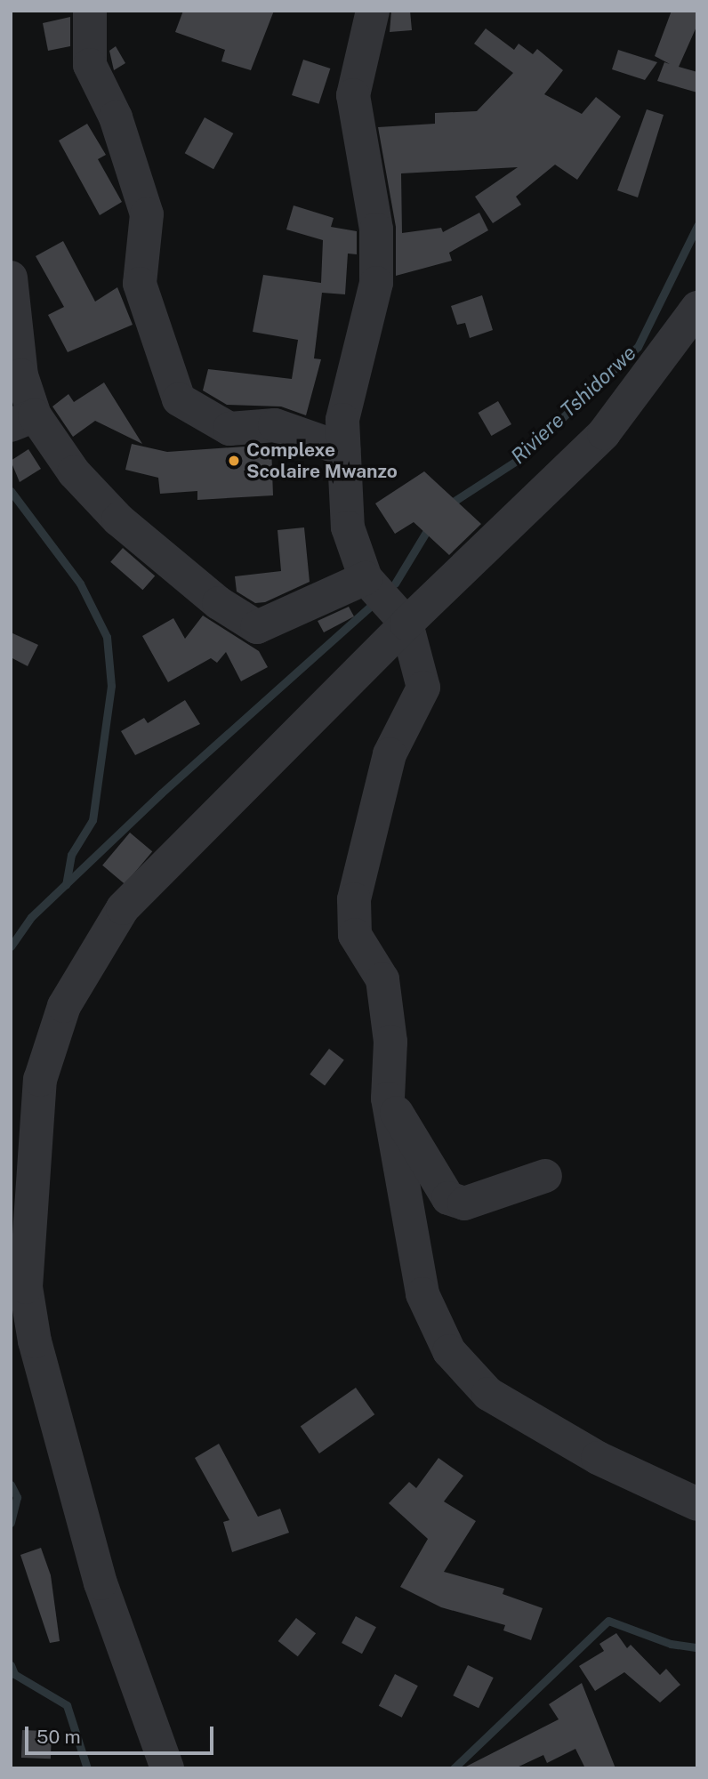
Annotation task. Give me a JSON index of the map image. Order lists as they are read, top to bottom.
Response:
{
  "water": ["Riviere Tshidorwe"],
  "places": ["Complexe Scolaire Mwanzo"],
  "scale_bar": "50 m"
}
